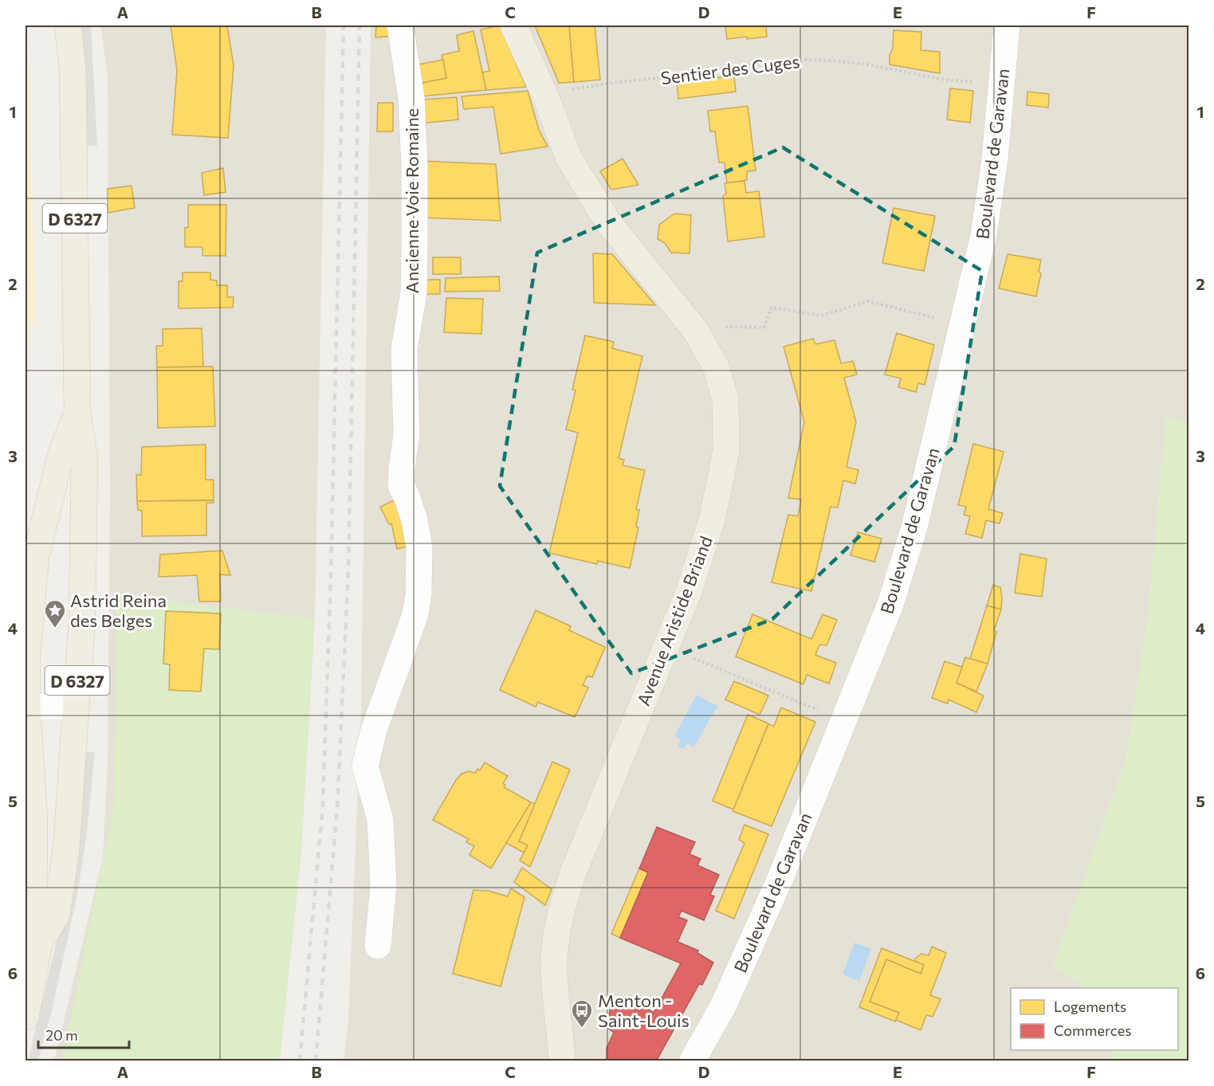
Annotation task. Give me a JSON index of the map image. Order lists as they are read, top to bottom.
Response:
{
  "streets": {
    "main road": ["D 6327", "Avenue Aristide Briand"],
    "street": ["Boulevard de Garavan", "Ancienne Voie Romaine"],
    "path": ["Sentier des Cuges"]
  },
  "crossings": [
    ["Sentier des Cuges", "Boulevard de Garavan"],
    ["Sentier des Cuges", "Avenue Aristide Briand"]
  ],
  "places": {
    "place": ["Astrid Reina des Belges"],
    "bus stop": ["Menton - Saint-Louis"]
  },
  "legend": ["Logements", "Commerces"],
  "scale_bar": "20 m",
  "grid": {
    "columns": [
      "A",
      "B",
      "C",
      "D",
      "E",
      "F"
    ],
    "rows": [
      "1",
      "2",
      "3",
      "4",
      "5",
      "6"
    ]
  }
}
